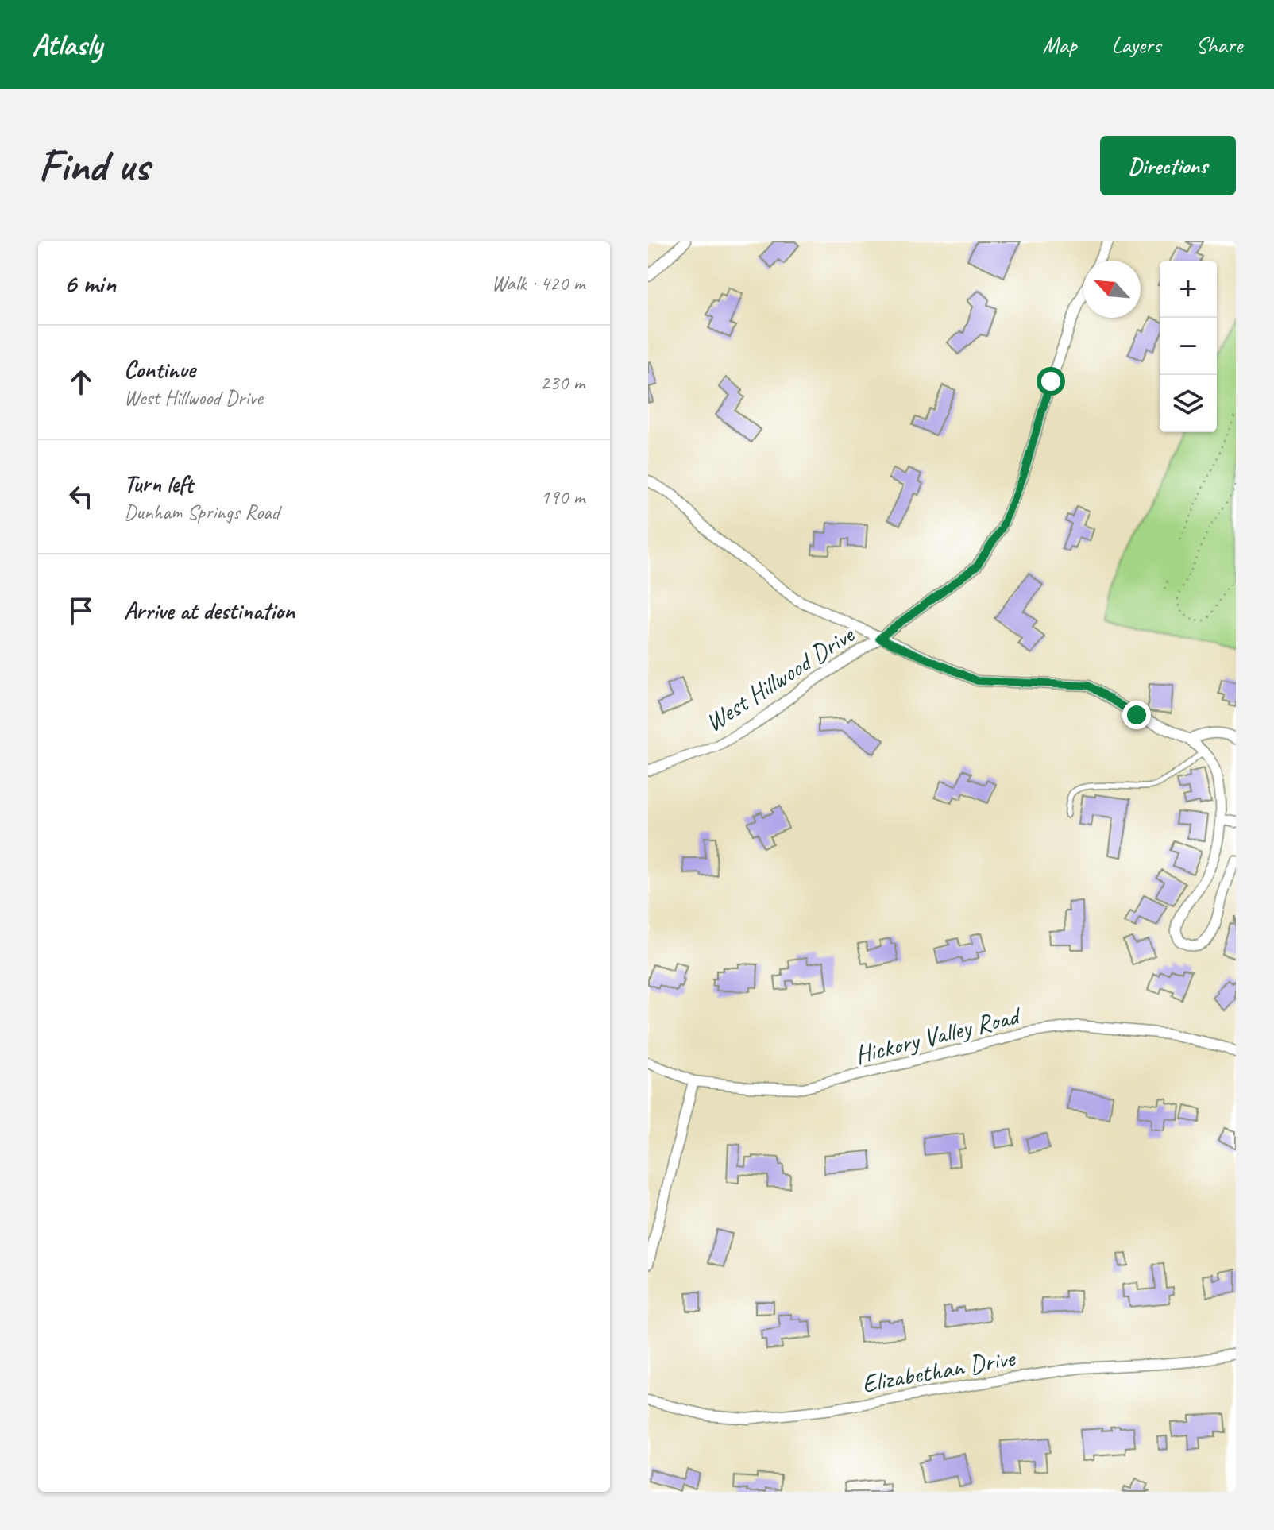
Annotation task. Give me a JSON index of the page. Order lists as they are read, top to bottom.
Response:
{
  "streets": {
    "street": ["West Hillwood Drive", "Hickory Valley Road", "Elizabethan Drive"]
  },
  "north": "top left",
  "page": {
    "header": "Atlasly",
    "nav": ["Map", "Layers", "Share"],
    "buttons": "Directions",
    "title": "Find us",
    "heading": ["6 min", "Walk · 420 m"],
    "map_buttons": ["+", "−"],
    "list": [
      ["Continue", "West Hillwood Drive", "230 m"],
      ["Turn left", "Dunham Springs Road", "190 m"],
      "Arrive at destination"
    ]
  }
}
